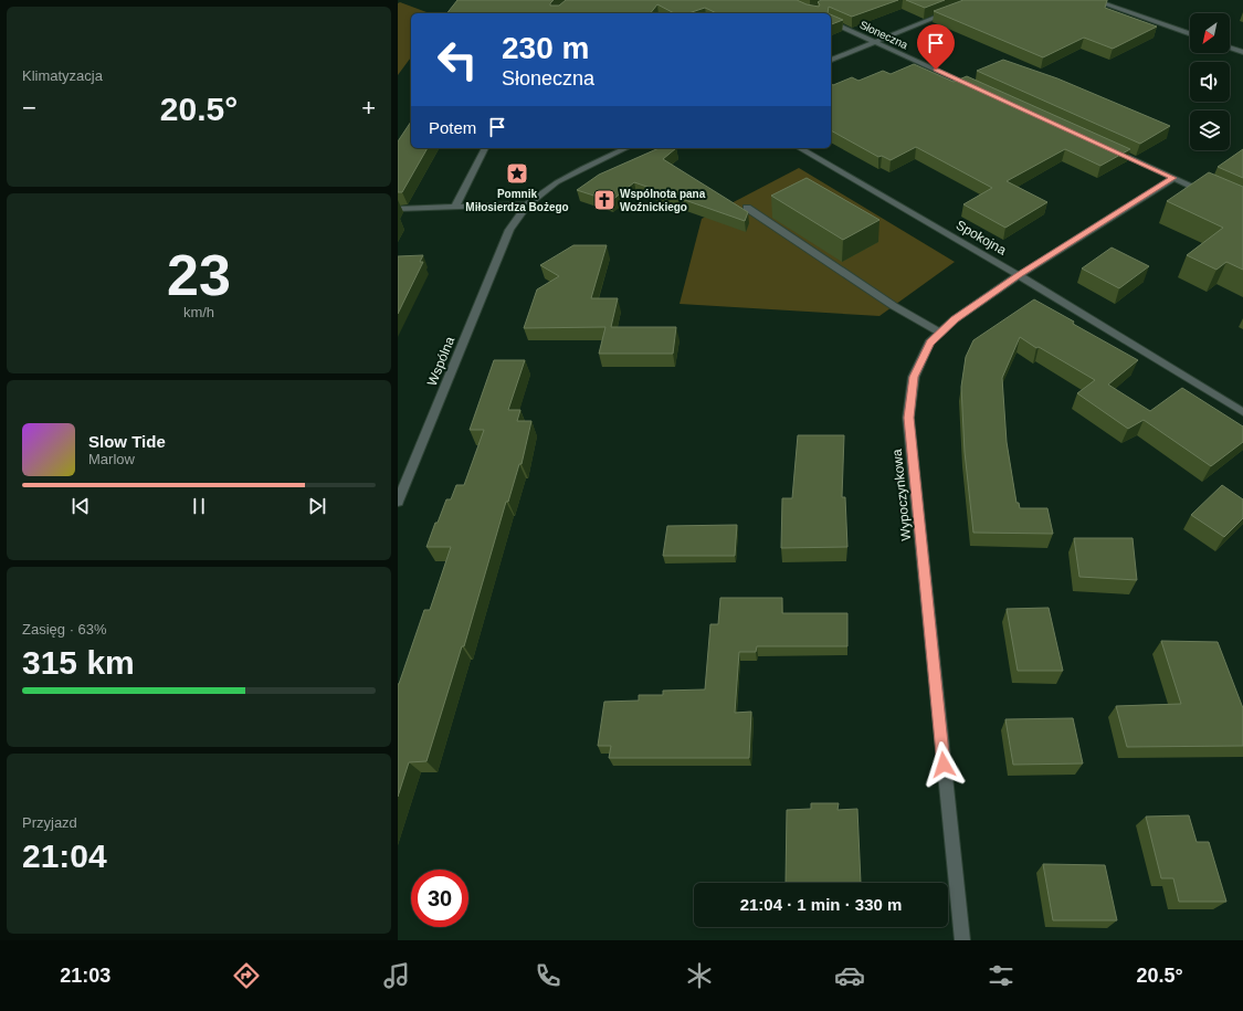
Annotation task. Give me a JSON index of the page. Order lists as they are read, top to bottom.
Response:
{
  "streets": {
    "street": [
      "Słoneczna",
      "Spokojna",
      "Wspólna",
      "Wypoczynkowa"
    ]
  },
  "crossings": [
    ["Spokojna", "Wypoczynkowa"]
  ],
  "places": {
    "place": ["Pomnik Miłosierdza Bożego"],
    "church": ["Wspólnota pana Woźnickiego"]
  },
  "north": "bottom left",
  "page": {
    "tile": [
      "Klimatyzacja",
      ["23", "km/h"],
      ["Zasięg · 63%", "315 km"],
      ["Przyjazd", "21:04"]
    ],
    "turn": ["230 m", "Słoneczna"],
    "heat": ["−", "20.5°", "+"],
    "then": "Potem",
    "song": ["Slow Tide", "Marlow"],
    "limit": "30",
    "trip": "21:04 · 1 min · 330 m",
    "tabs": ["21:03", "20.5°"]
  }
}
